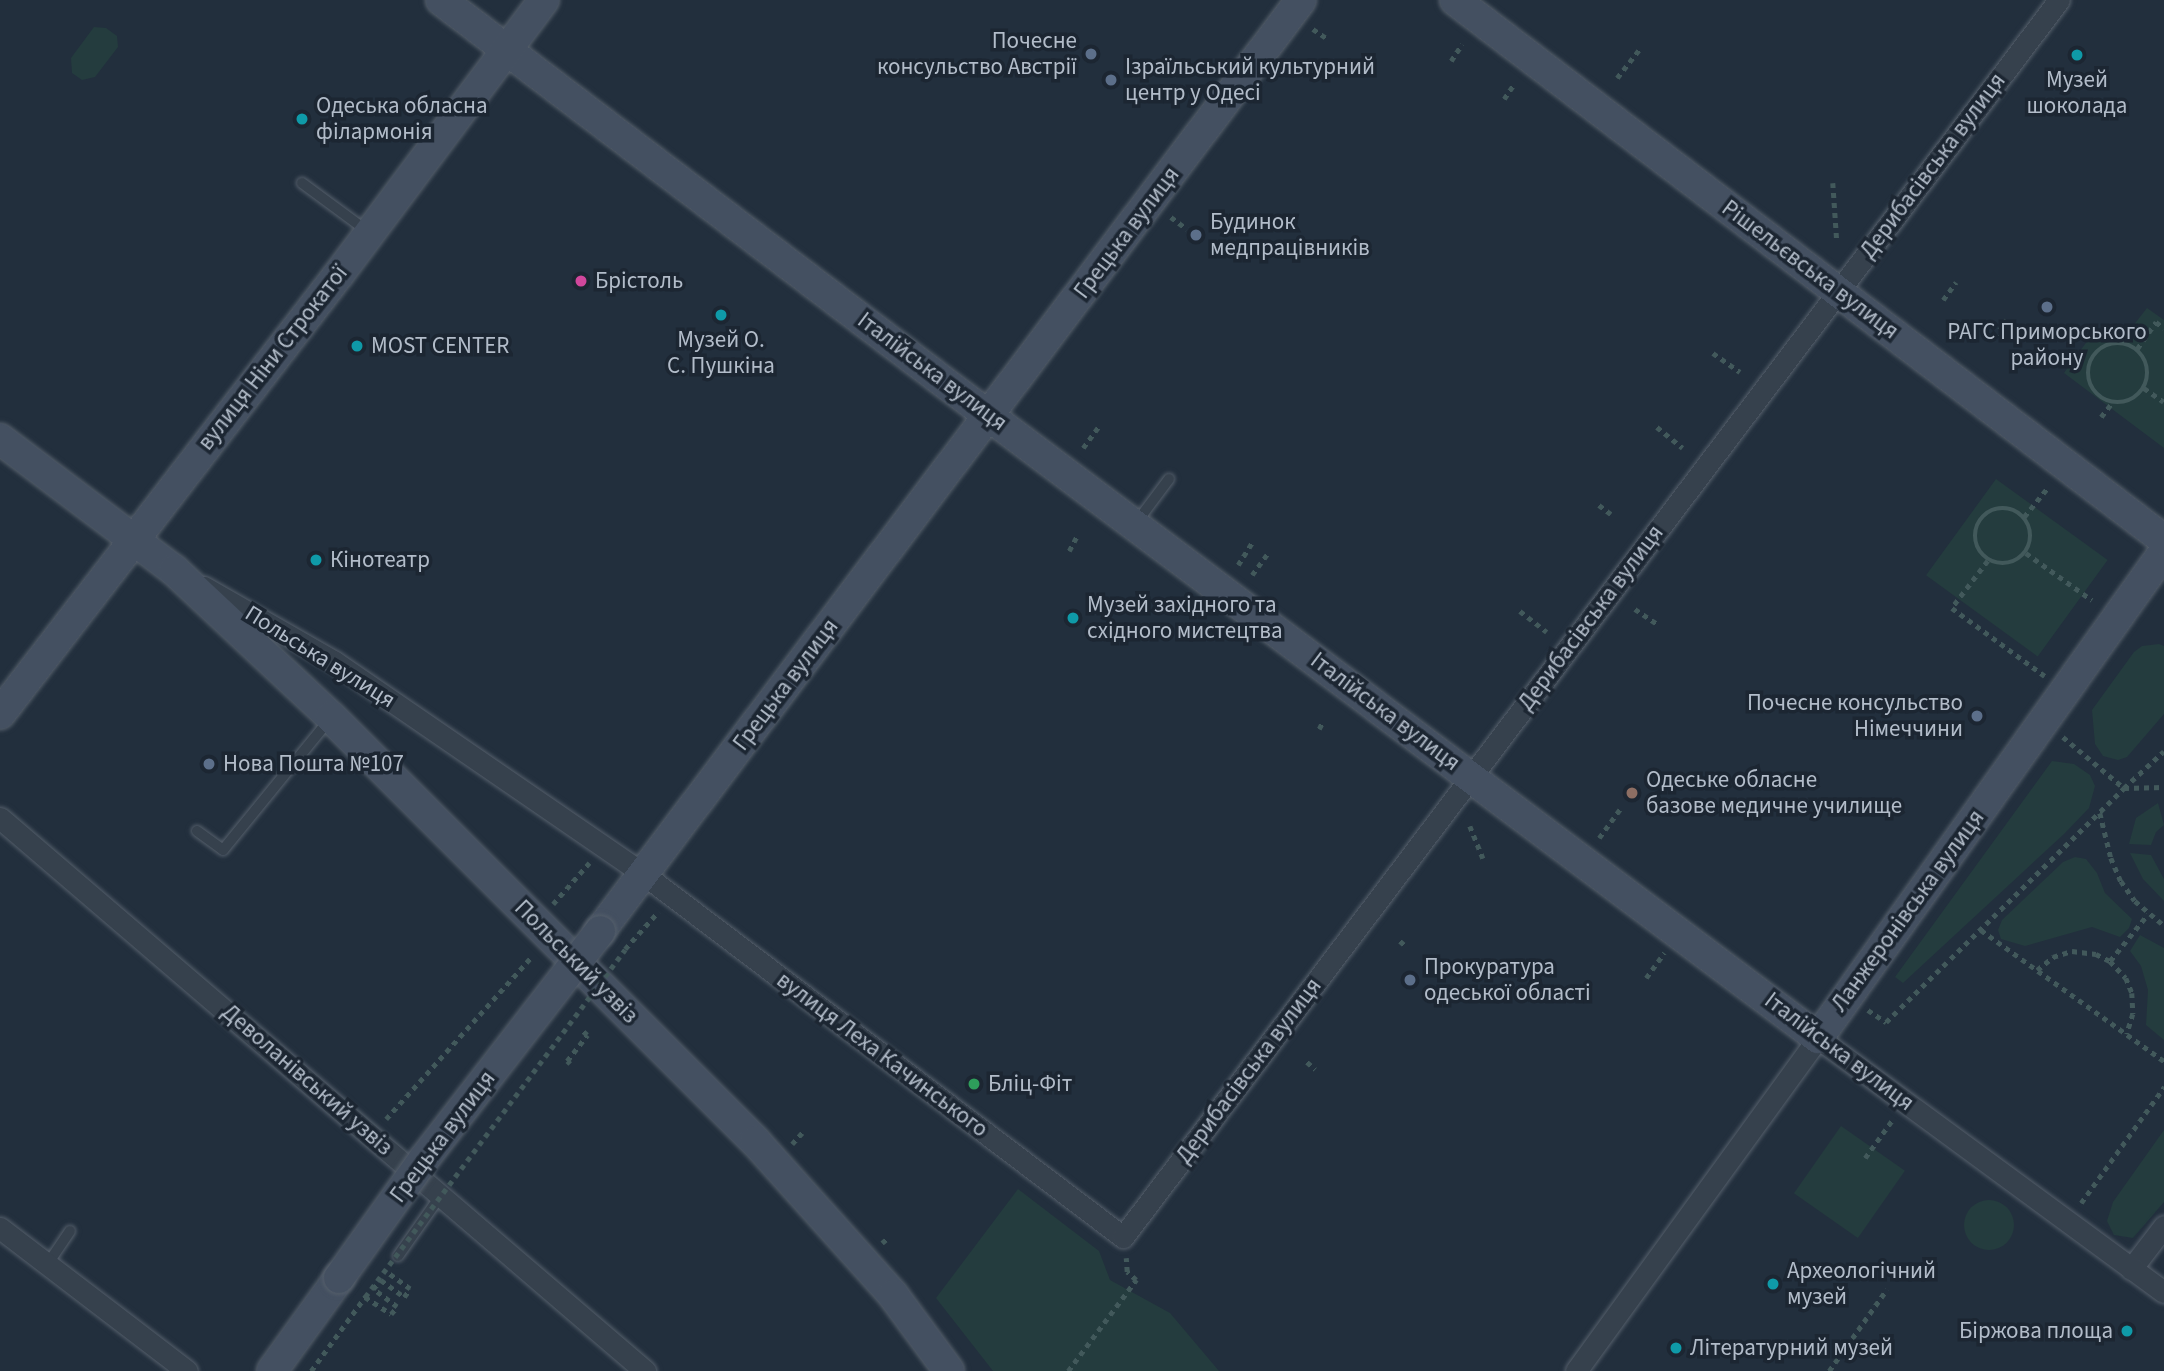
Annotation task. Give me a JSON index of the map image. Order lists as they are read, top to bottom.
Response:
{
  "streets": {
    "street": [
      "Дерибасівська вулиця",
      "Грецька вулиця",
      "Рішельєвська вулиця",
      "вулиця Ніни Строкатої",
      "Італійська вулиця",
      "Польська вулиця",
      "Ланжеронівська вулиця",
      "Польський узвіз",
      "вулиця Леха Качинського",
      "Деволанівський узвіз"
    ]
  },
  "crossings": [
    ["Дерибасівська вулиця", "Рішельєвська вулиця"],
    ["Дерибасівська вулиця", "Італійська вулиця"],
    ["Дерибасівська вулиця", "вулиця Леха Качинського"],
    ["Грецька вулиця", "Італійська вулиця"],
    ["Грецька вулиця", "Польська вулиця"],
    ["Грецька вулиця", "вулиця Леха Качинського"],
    ["вулиця Ніни Строкатої", "Італійська вулиця"],
    ["вулиця Ніни Строкатої", "Польська вулиця"],
    ["Італійська вулиця", "Ланжеронівська вулиця"],
    ["Польська вулиця", "Польський узвіз"],
    ["Польська вулиця", "вулиця Леха Качинського"]
  ],
  "places": [
    "Почесне консульство Австрії",
    "Музей шоколада",
    "Ізраїльський культурний центр у Одесі",
    "Одеська обласна філармонія",
    "Будинок медпрацівників",
    "Брістоль",
    "РАГС Приморського району",
    "Музей О. С. Пушкіна",
    "MOST CENTER",
    "Кінотеатр",
    "Музей західного та східного мистецтва",
    "Почесне консульство Німеччини",
    "Нова Пошта №107",
    "Одеське обласне базове медичне училище",
    "Прокуратура одеської області",
    "Бліц-Фіт",
    "Археологічний музей",
    "Біржова площа",
    "Літературний музей"
  ]
}
